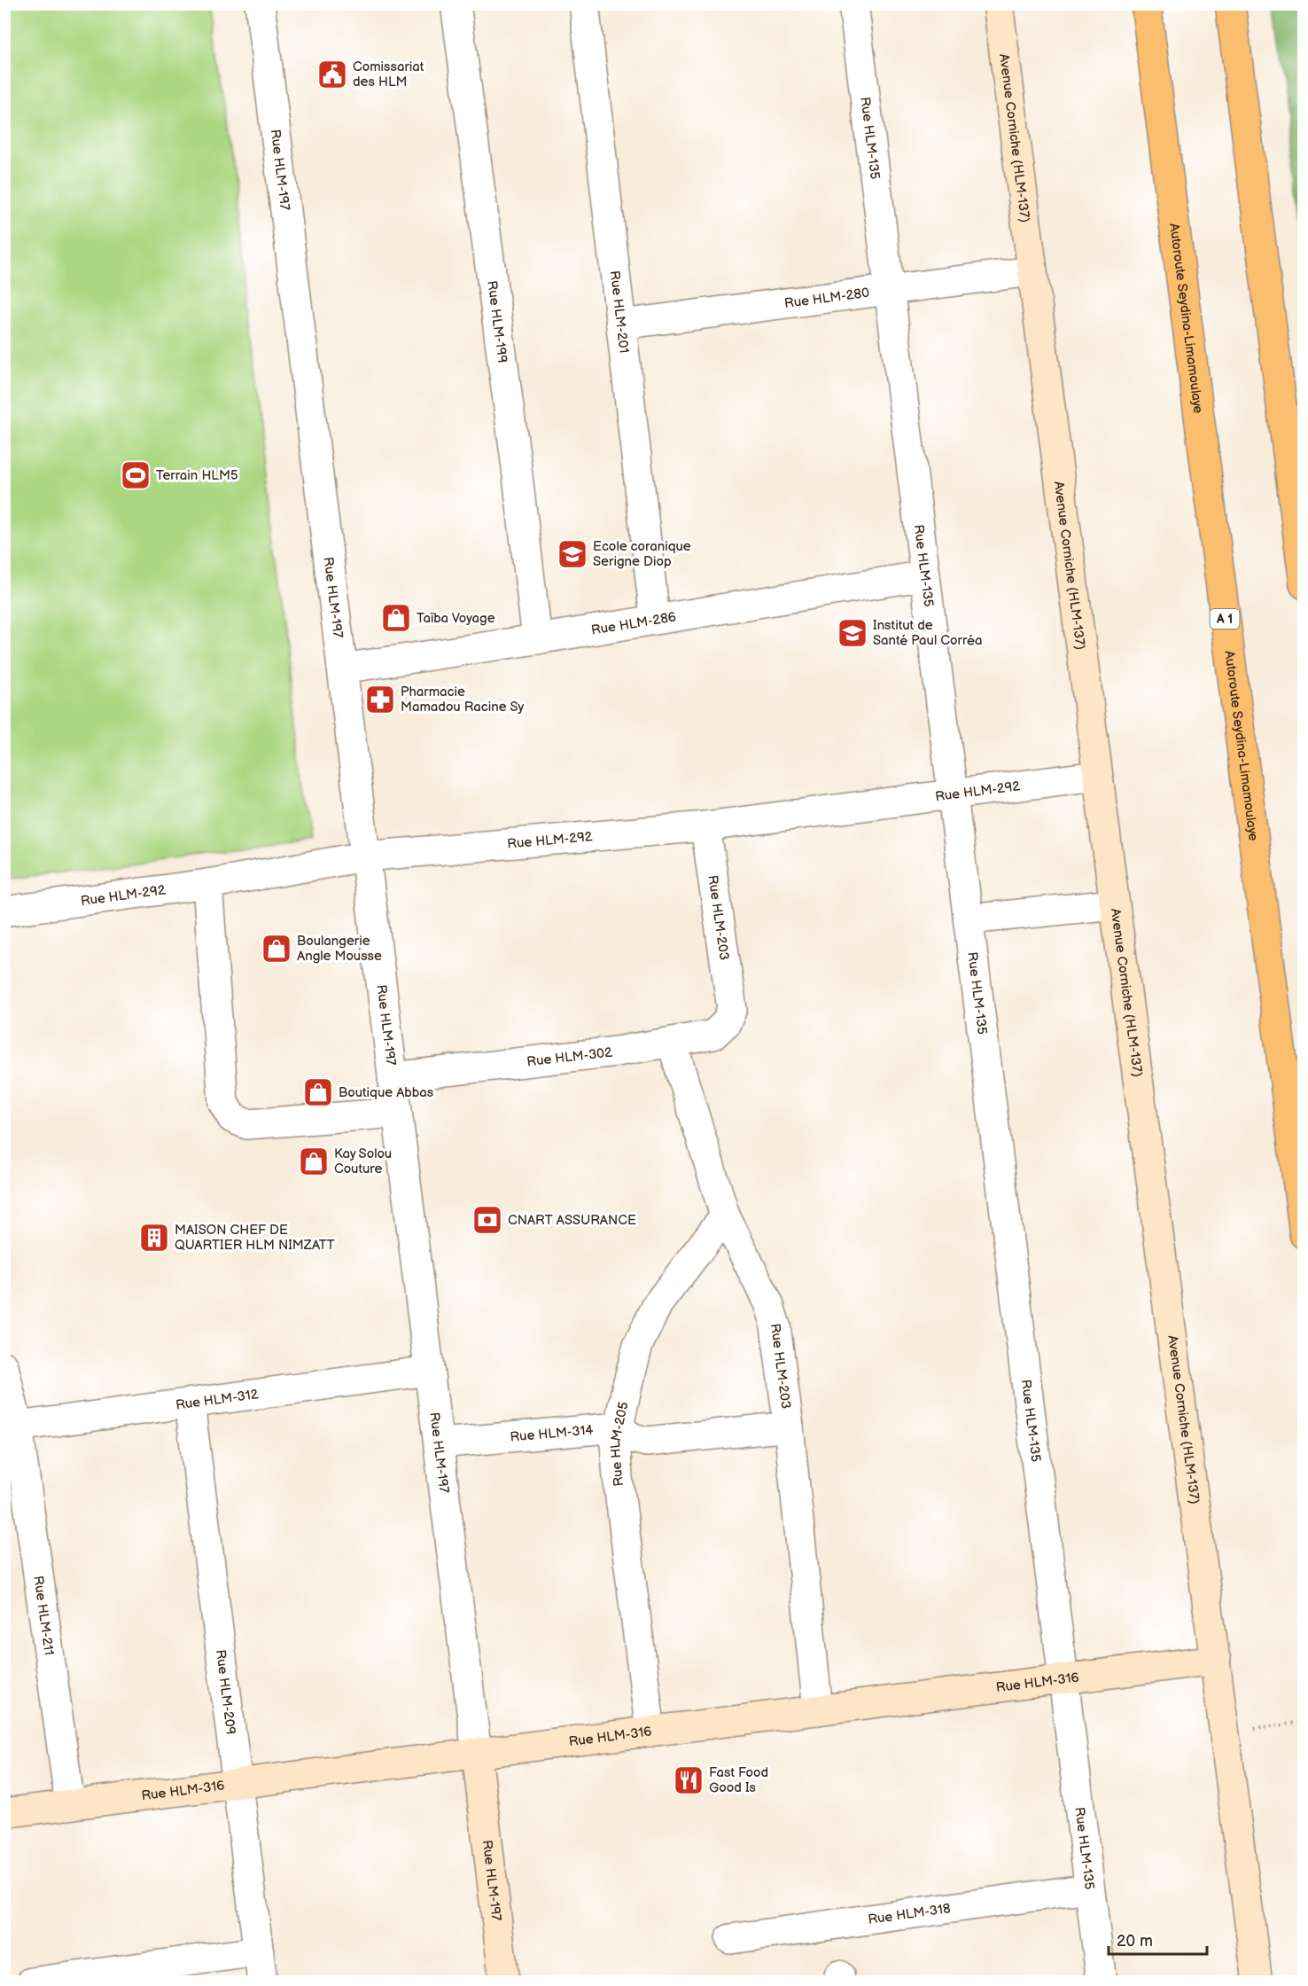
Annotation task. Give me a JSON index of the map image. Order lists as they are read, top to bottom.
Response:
{
  "streets": {
    "highway": ["Autoroute Seydina-Limamoulaye", "A 1"],
    "street": [
      "Rue HLM-135",
      "Avenue Corniche (HLM-137)",
      "Rue HLM-197",
      "Rue HLM-280",
      "Rue HLM-201",
      "Rue HLM-199",
      "Rue HLM-286",
      "Rue HLM-292",
      "Rue HLM-203",
      "Rue HLM-302",
      "Rue HLM-312",
      "Rue HLM-314",
      "Rue HLM-205",
      "Rue HLM-211",
      "Rue HLM-316",
      "Rue HLM-209",
      "Rue HLM-318"
    ]
  },
  "crossings": [
    ["Rue HLM-135", "Rue HLM-280"],
    ["Rue HLM-135", "Rue HLM-286"],
    ["Rue HLM-135", "Rue HLM-292"],
    ["Rue HLM-135", "Rue HLM-316"],
    ["Rue HLM-135", "Rue HLM-318"],
    ["Avenue Corniche (HLM-137)", "Rue HLM-280"],
    ["Avenue Corniche (HLM-137)", "Rue HLM-292"],
    ["Avenue Corniche (HLM-137)", "Rue HLM-316"],
    ["Rue HLM-197", "Rue HLM-286"],
    ["Rue HLM-197", "Rue HLM-292"],
    ["Rue HLM-197", "Rue HLM-302"],
    ["Rue HLM-197", "Rue HLM-312"],
    ["Rue HLM-197", "Rue HLM-314"],
    ["Rue HLM-197", "Rue HLM-316"],
    ["Rue HLM-280", "Rue HLM-201"],
    ["Rue HLM-201", "Rue HLM-286"],
    ["Rue HLM-199", "Rue HLM-286"],
    ["Rue HLM-292", "Rue HLM-203"],
    ["Rue HLM-203", "Rue HLM-302"],
    ["Rue HLM-203", "Rue HLM-205"],
    ["Rue HLM-203", "Rue HLM-316"],
    ["Rue HLM-312", "Rue HLM-211"],
    ["Rue HLM-312", "Rue HLM-209"],
    ["Rue HLM-314", "Rue HLM-205"],
    ["Rue HLM-205", "Rue HLM-316"],
    ["Rue HLM-211", "Rue HLM-316"],
    ["Rue HLM-316", "Rue HLM-209"]
  ],
  "places": {
    "public building": ["Comissariat des HLM"],
    "sports": ["Terrain HLM5"],
    "school or university": ["Ecole coranique Serigne Diop", "Institut de Santé Paul Corréa"],
    "shop": [
      "Taïba Voyage",
      "Boulangerie Angle Mousse",
      "Boutique Abbas",
      "Kay Solou Couture"
    ],
    "pharmacy": ["Pharmacie Mamadou Racine Sy"],
    "bank": ["CNART ASSURANCE"],
    "building": ["MAISON CHEF DE QUARTIER HLM NIMZATT"],
    "restaurant": ["Fast Food Good Is"]
  },
  "scale_bar": "20 m"
}
